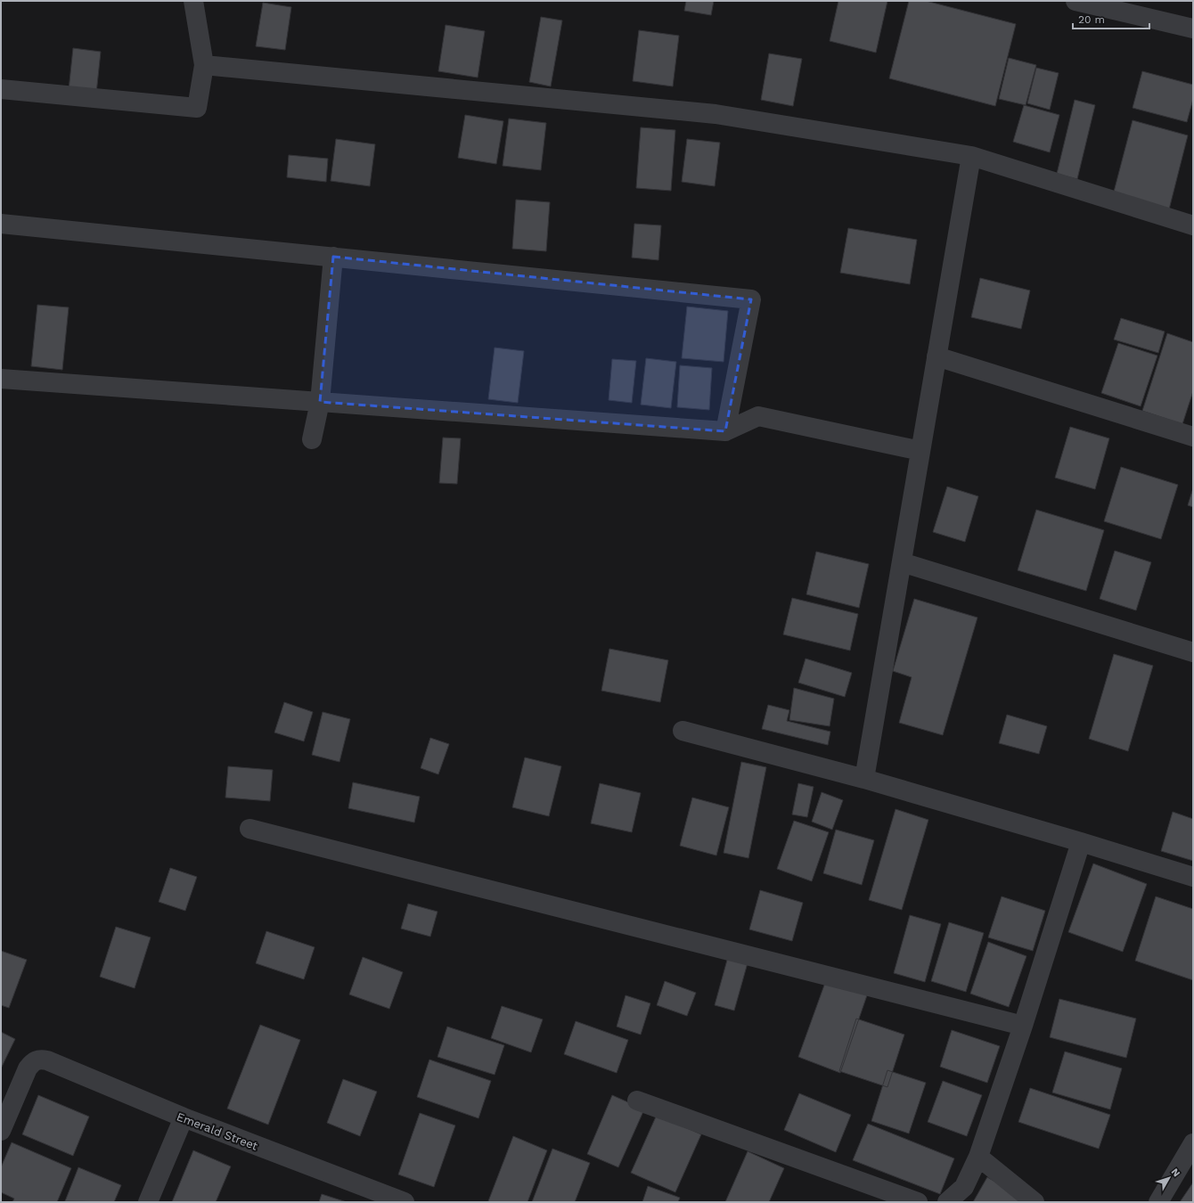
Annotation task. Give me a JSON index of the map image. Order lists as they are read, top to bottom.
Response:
{
  "streets": {
    "street": ["Emerald Street"]
  },
  "scale_bar": "20 m",
  "north": "top right"
}
